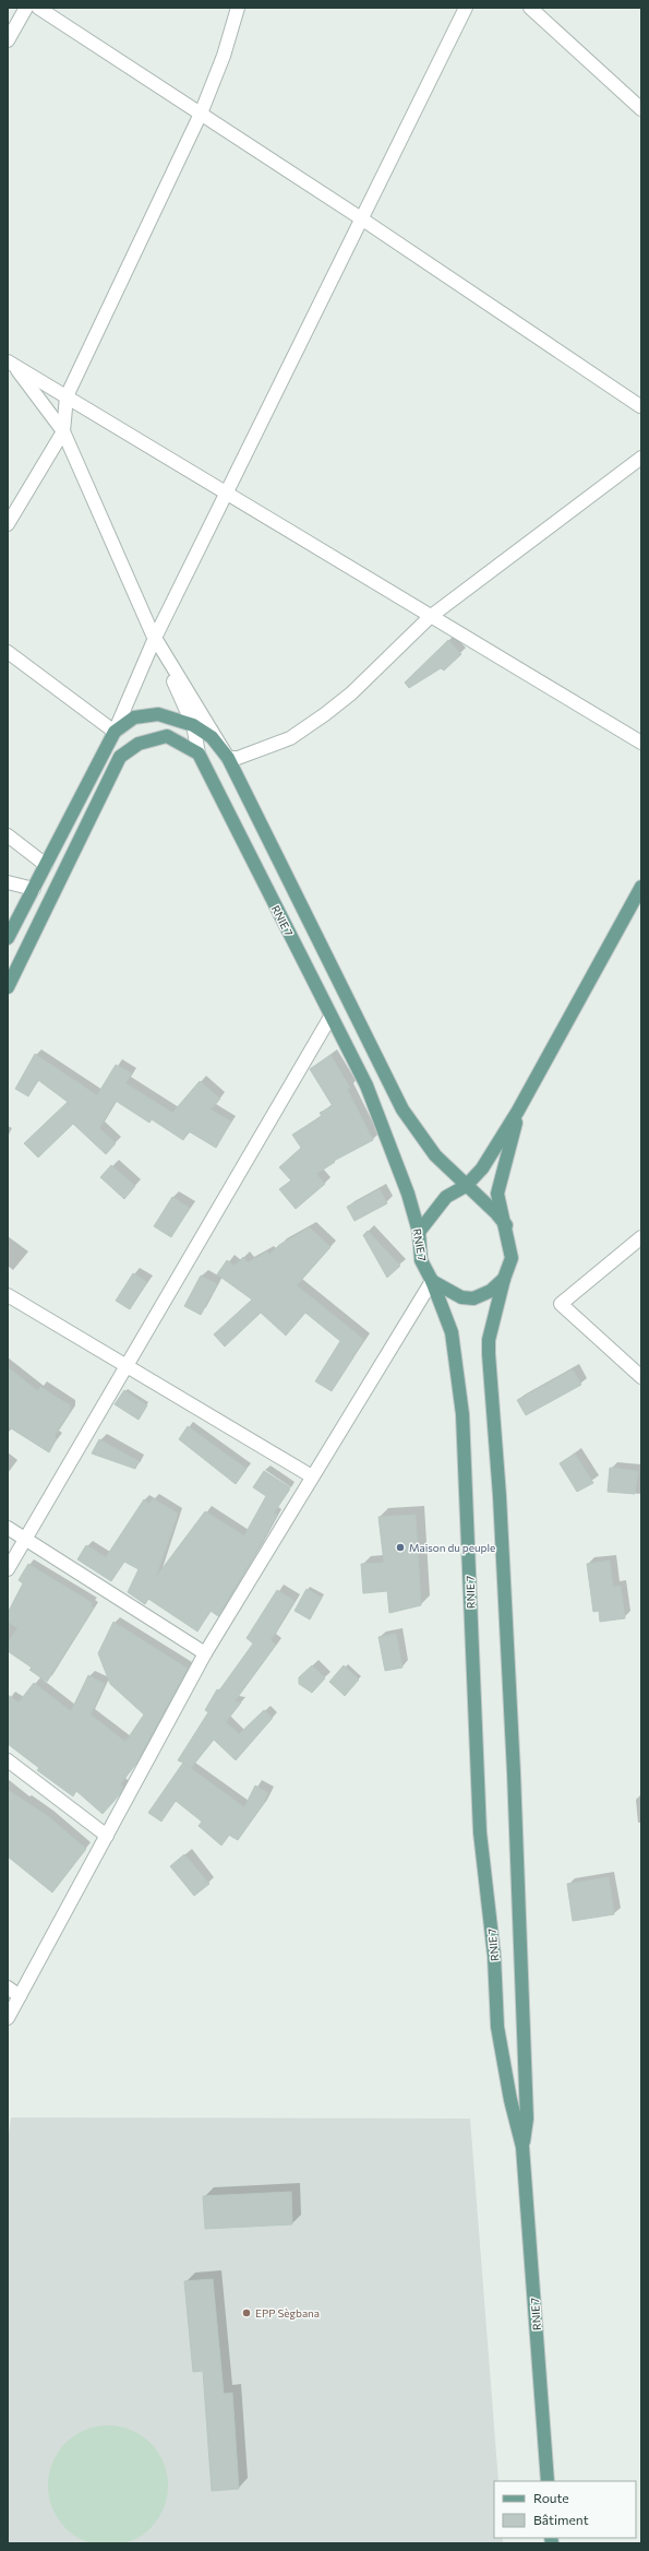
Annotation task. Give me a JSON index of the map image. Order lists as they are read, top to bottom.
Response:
{
  "streets": {
    "main road": ["RNIE 7"]
  },
  "places": ["Maison du peuple", "EPP Sègbana"],
  "legend": ["Route", "Bâtiment"]
}
